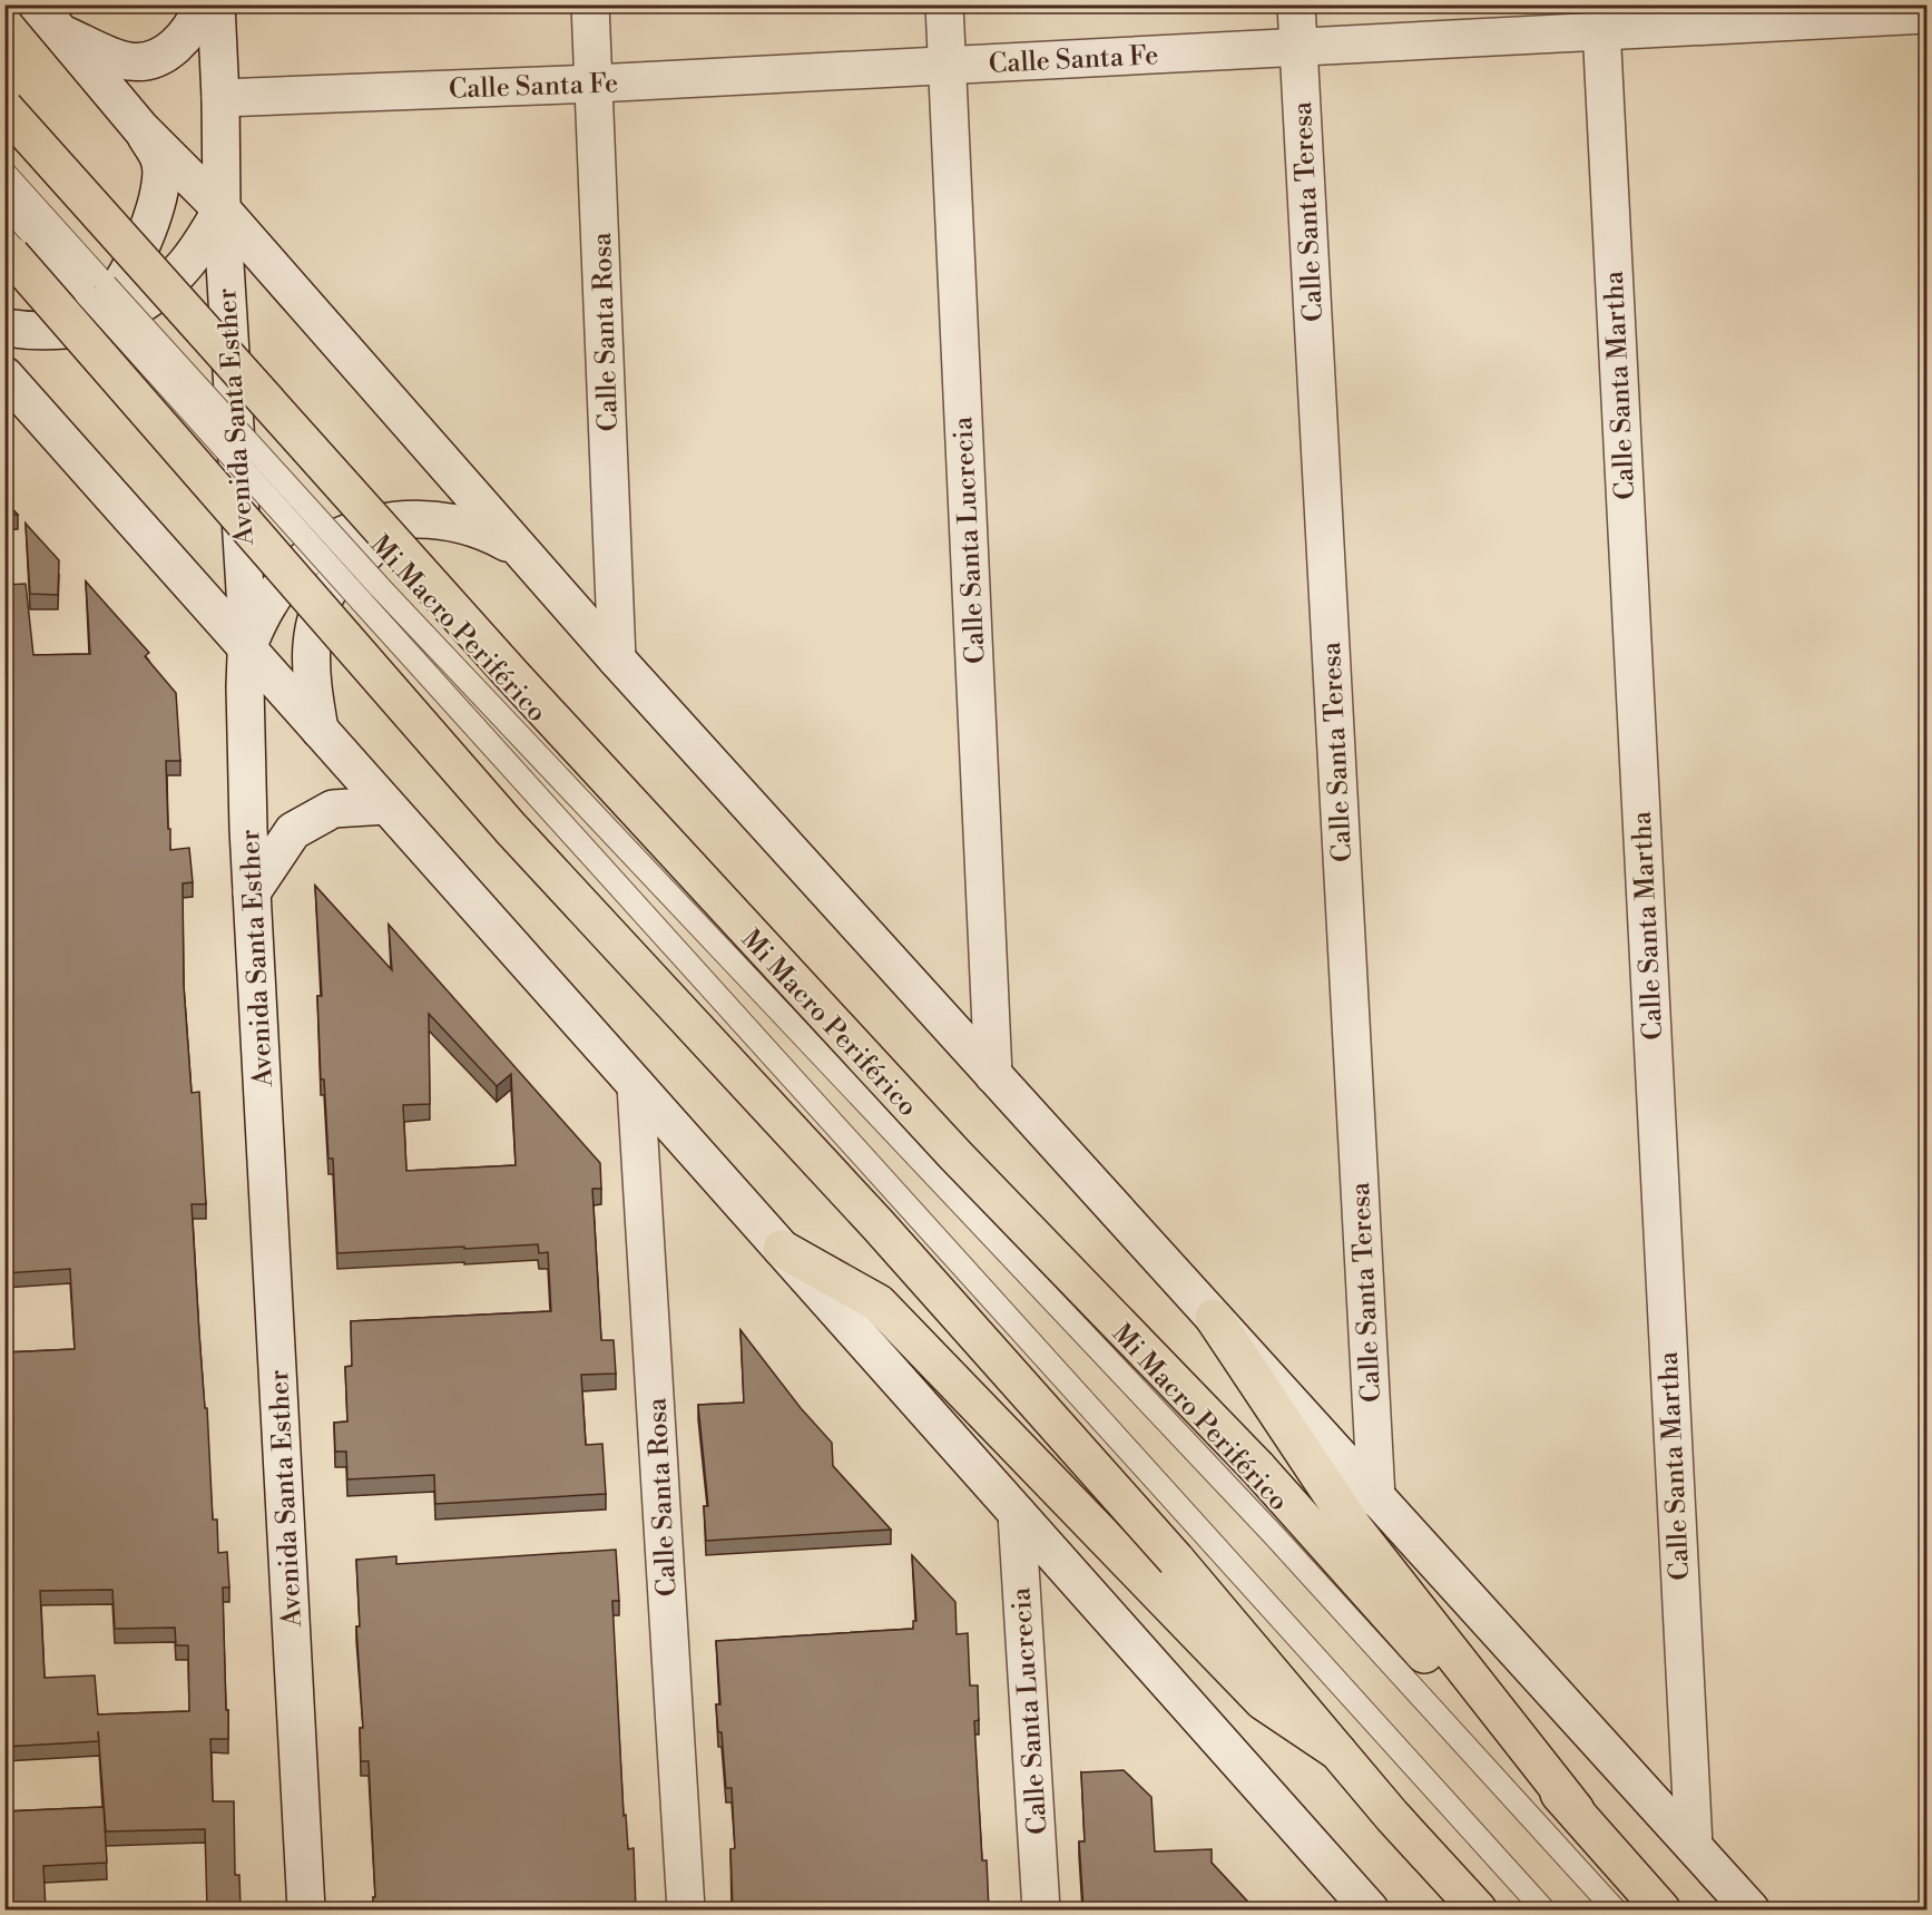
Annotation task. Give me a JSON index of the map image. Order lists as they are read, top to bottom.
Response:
{
  "streets": {
    "street": [
      "Calle Santa Fe",
      "Calle Santa Teresa",
      "Calle Santa Rosa",
      "Calle Santa Martha",
      "Avenida Santa Esther",
      "Calle Santa Lucrecia"
    ],
    "lane": ["Mi Macro Periférico"]
  },
  "crossings": [
    ["Calle Santa Fe", "Calle Santa Teresa"],
    ["Calle Santa Fe", "Calle Santa Rosa"],
    ["Calle Santa Fe", "Calle Santa Martha"],
    ["Calle Santa Fe", "Avenida Santa Esther"],
    ["Calle Santa Fe", "Calle Santa Lucrecia"]
  ]
}
